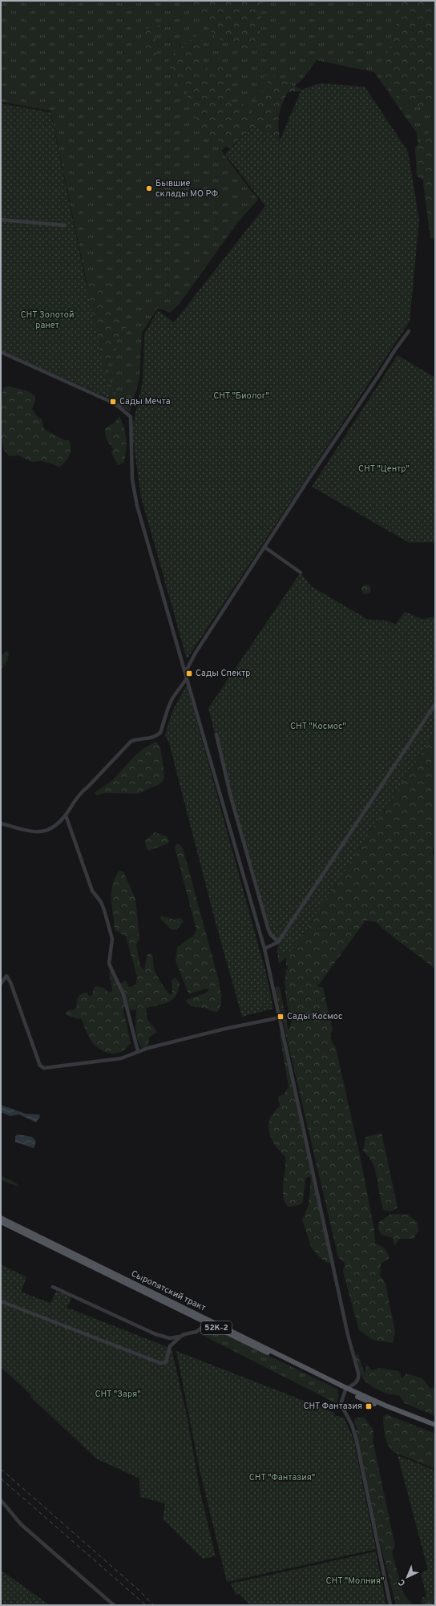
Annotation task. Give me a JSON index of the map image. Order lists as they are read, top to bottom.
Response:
{
  "streets": {
    "main road": ["Сыропятский тракт", "52К-2"]
  },
  "parks": [
    "СНТ Золотой ранет",
    "СНТ \"Биолог\"",
    "СНТ \"Центр\"",
    "СНТ \"Космос\"",
    "СНТ \"Заря\"",
    "СНТ \"Фантазия\"",
    "СНТ \"Молния\""
  ],
  "places": {
    "other": ["Бывшие склады МО РФ"],
    "transit": [
      "Сады Мечта",
      "Сады Спектр",
      "Сады Космос",
      "СНТ Фантазия"
    ]
  },
  "north": "bottom left"
}
